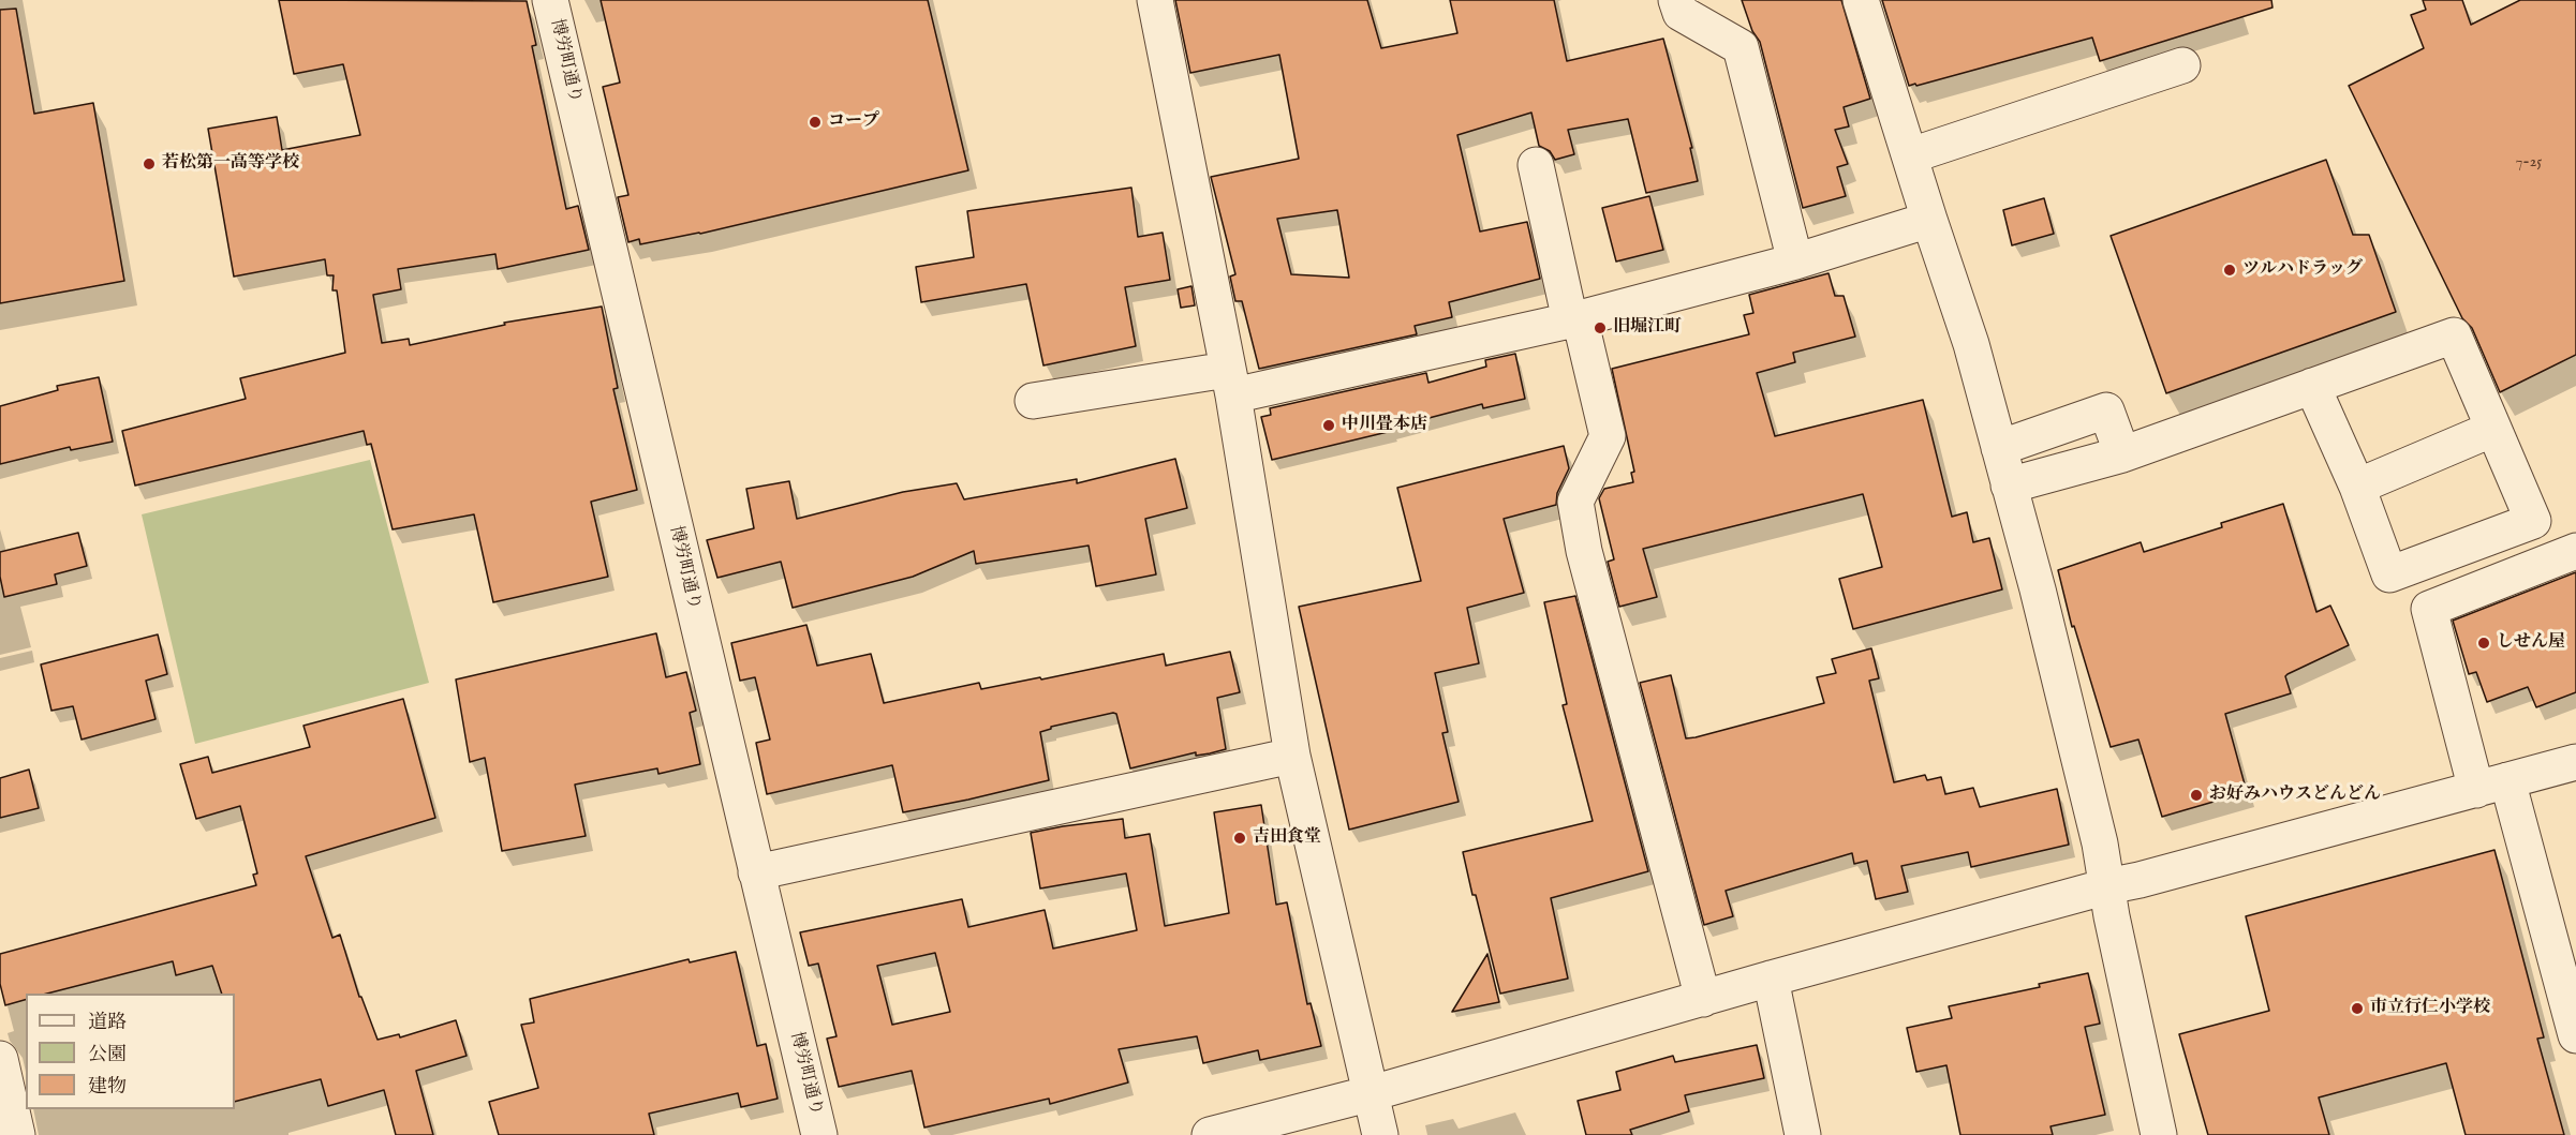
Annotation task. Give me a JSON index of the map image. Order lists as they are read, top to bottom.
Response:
{
  "streets": {
    "street": ["博労町通り"]
  },
  "places": [
    "コープ",
    "若松第一高等学校",
    "ツルハドラッグ",
    "旧堀江町",
    "中川畳本店",
    "しせん屋",
    "お好みハウスどんどん",
    "吉田食堂",
    "市立行仁小学校"
  ],
  "house_numbers": ["7-25"],
  "legend": ["道路", "公園", "建物"]
}
